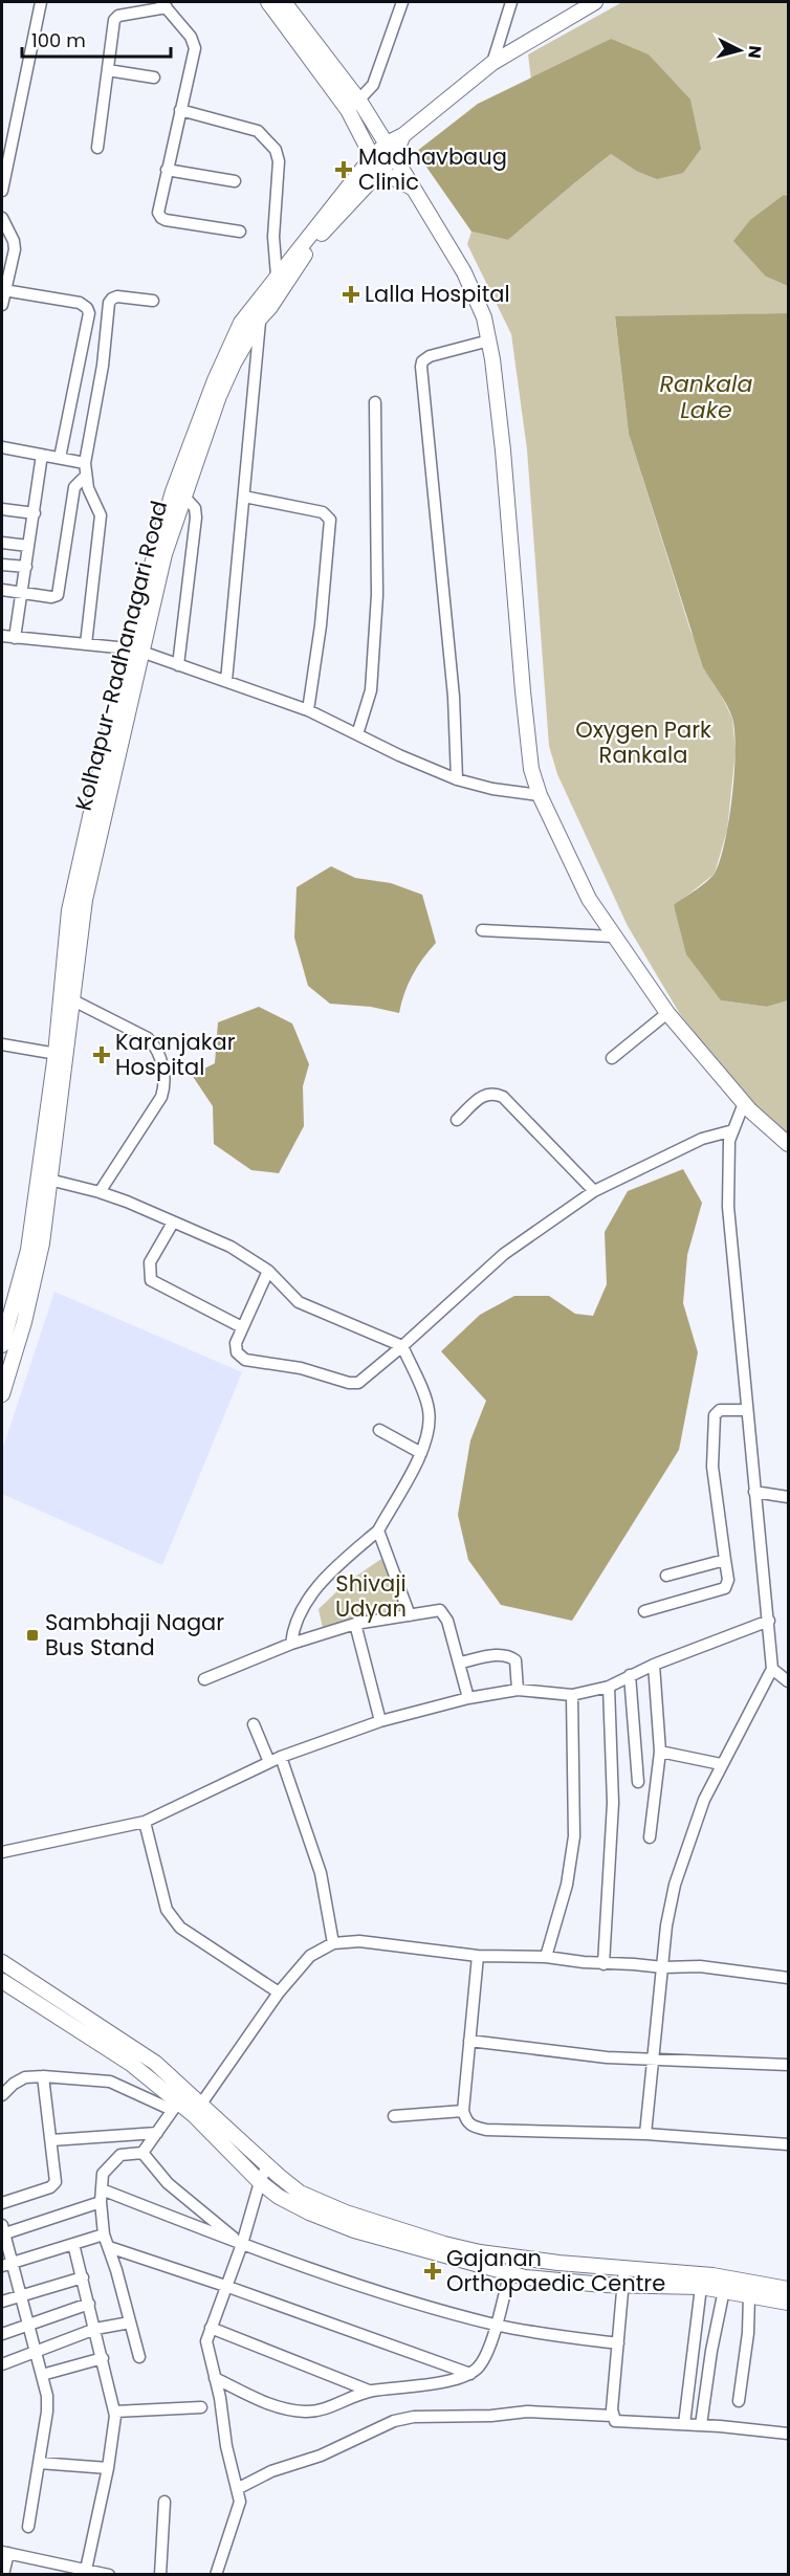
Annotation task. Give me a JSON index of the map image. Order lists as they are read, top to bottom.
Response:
{
  "streets": {
    "main road": ["Kolhapur-Radhanagari Road"]
  },
  "water": ["Rankala Lake"],
  "parks": ["Oxygen Park Rankala", "Shivaji Udyan"],
  "places": {
    "health": [
      "Madhavbaug Clinic",
      "Lalla Hospital",
      "Karanjakar Hospital",
      "Gajanan Orthopaedic Centre"
    ],
    "transit": ["Sambhaji Nagar Bus Stand"]
  },
  "scale_bar": "100 m",
  "north": "right"
}
